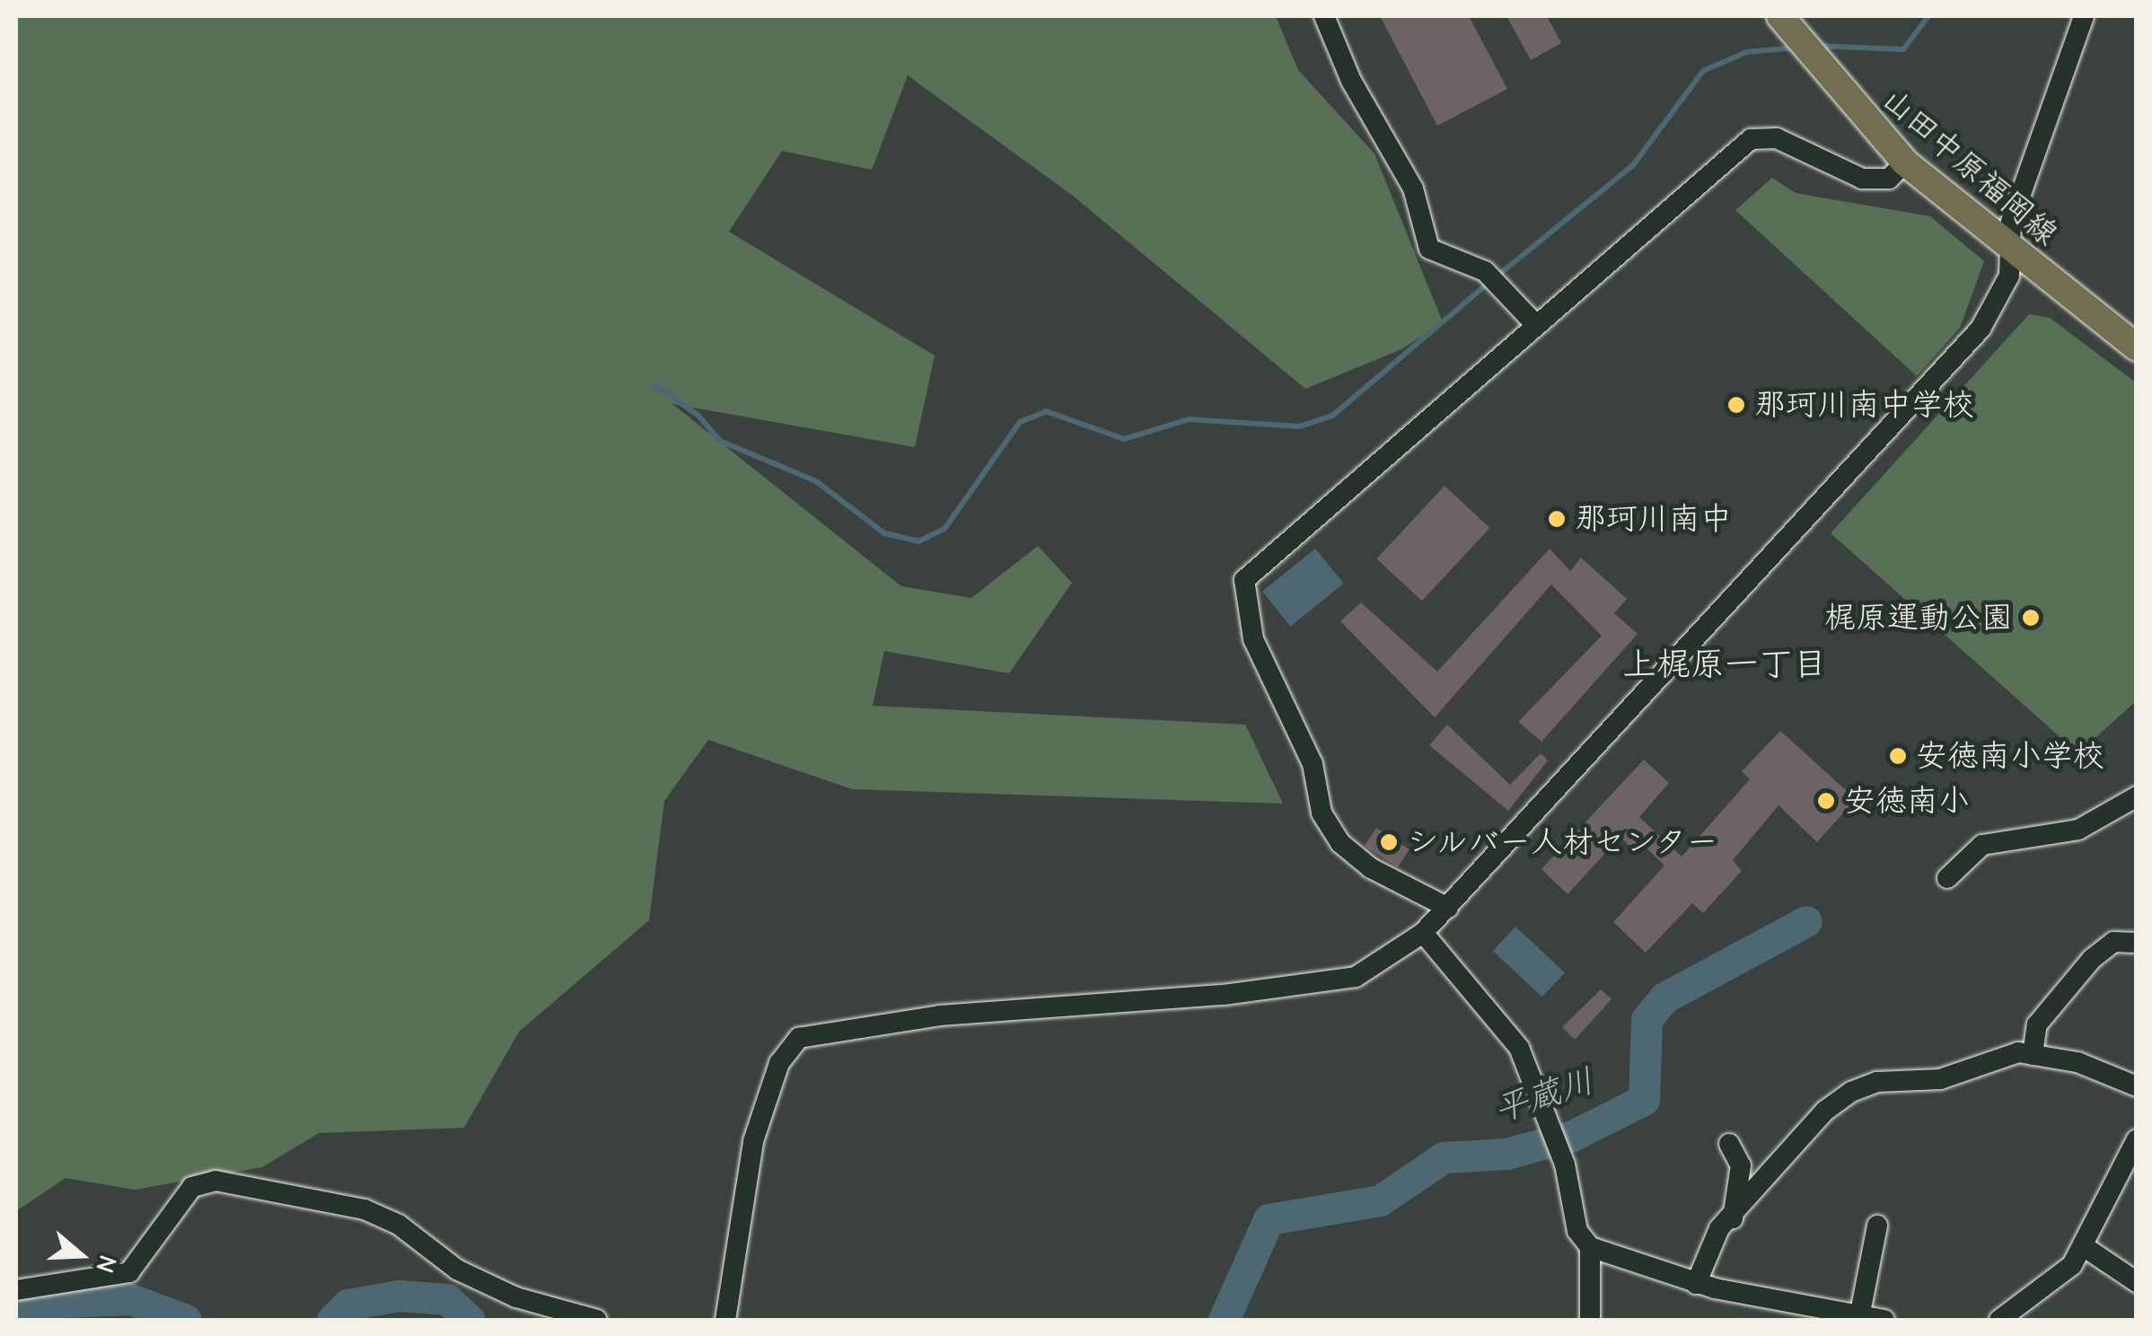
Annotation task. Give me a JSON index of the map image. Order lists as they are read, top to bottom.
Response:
{
  "streets": {
    "main road": ["山田中原福岡線"]
  },
  "districts": ["上梶原一丁目"],
  "water": ["平蔵川"],
  "places": [
    "那珂川南中学校",
    "那珂川南中",
    "梶原運動公園",
    "安徳南小学校",
    "安徳南小",
    "シルバー人材センター"
  ],
  "north": "right"
}
